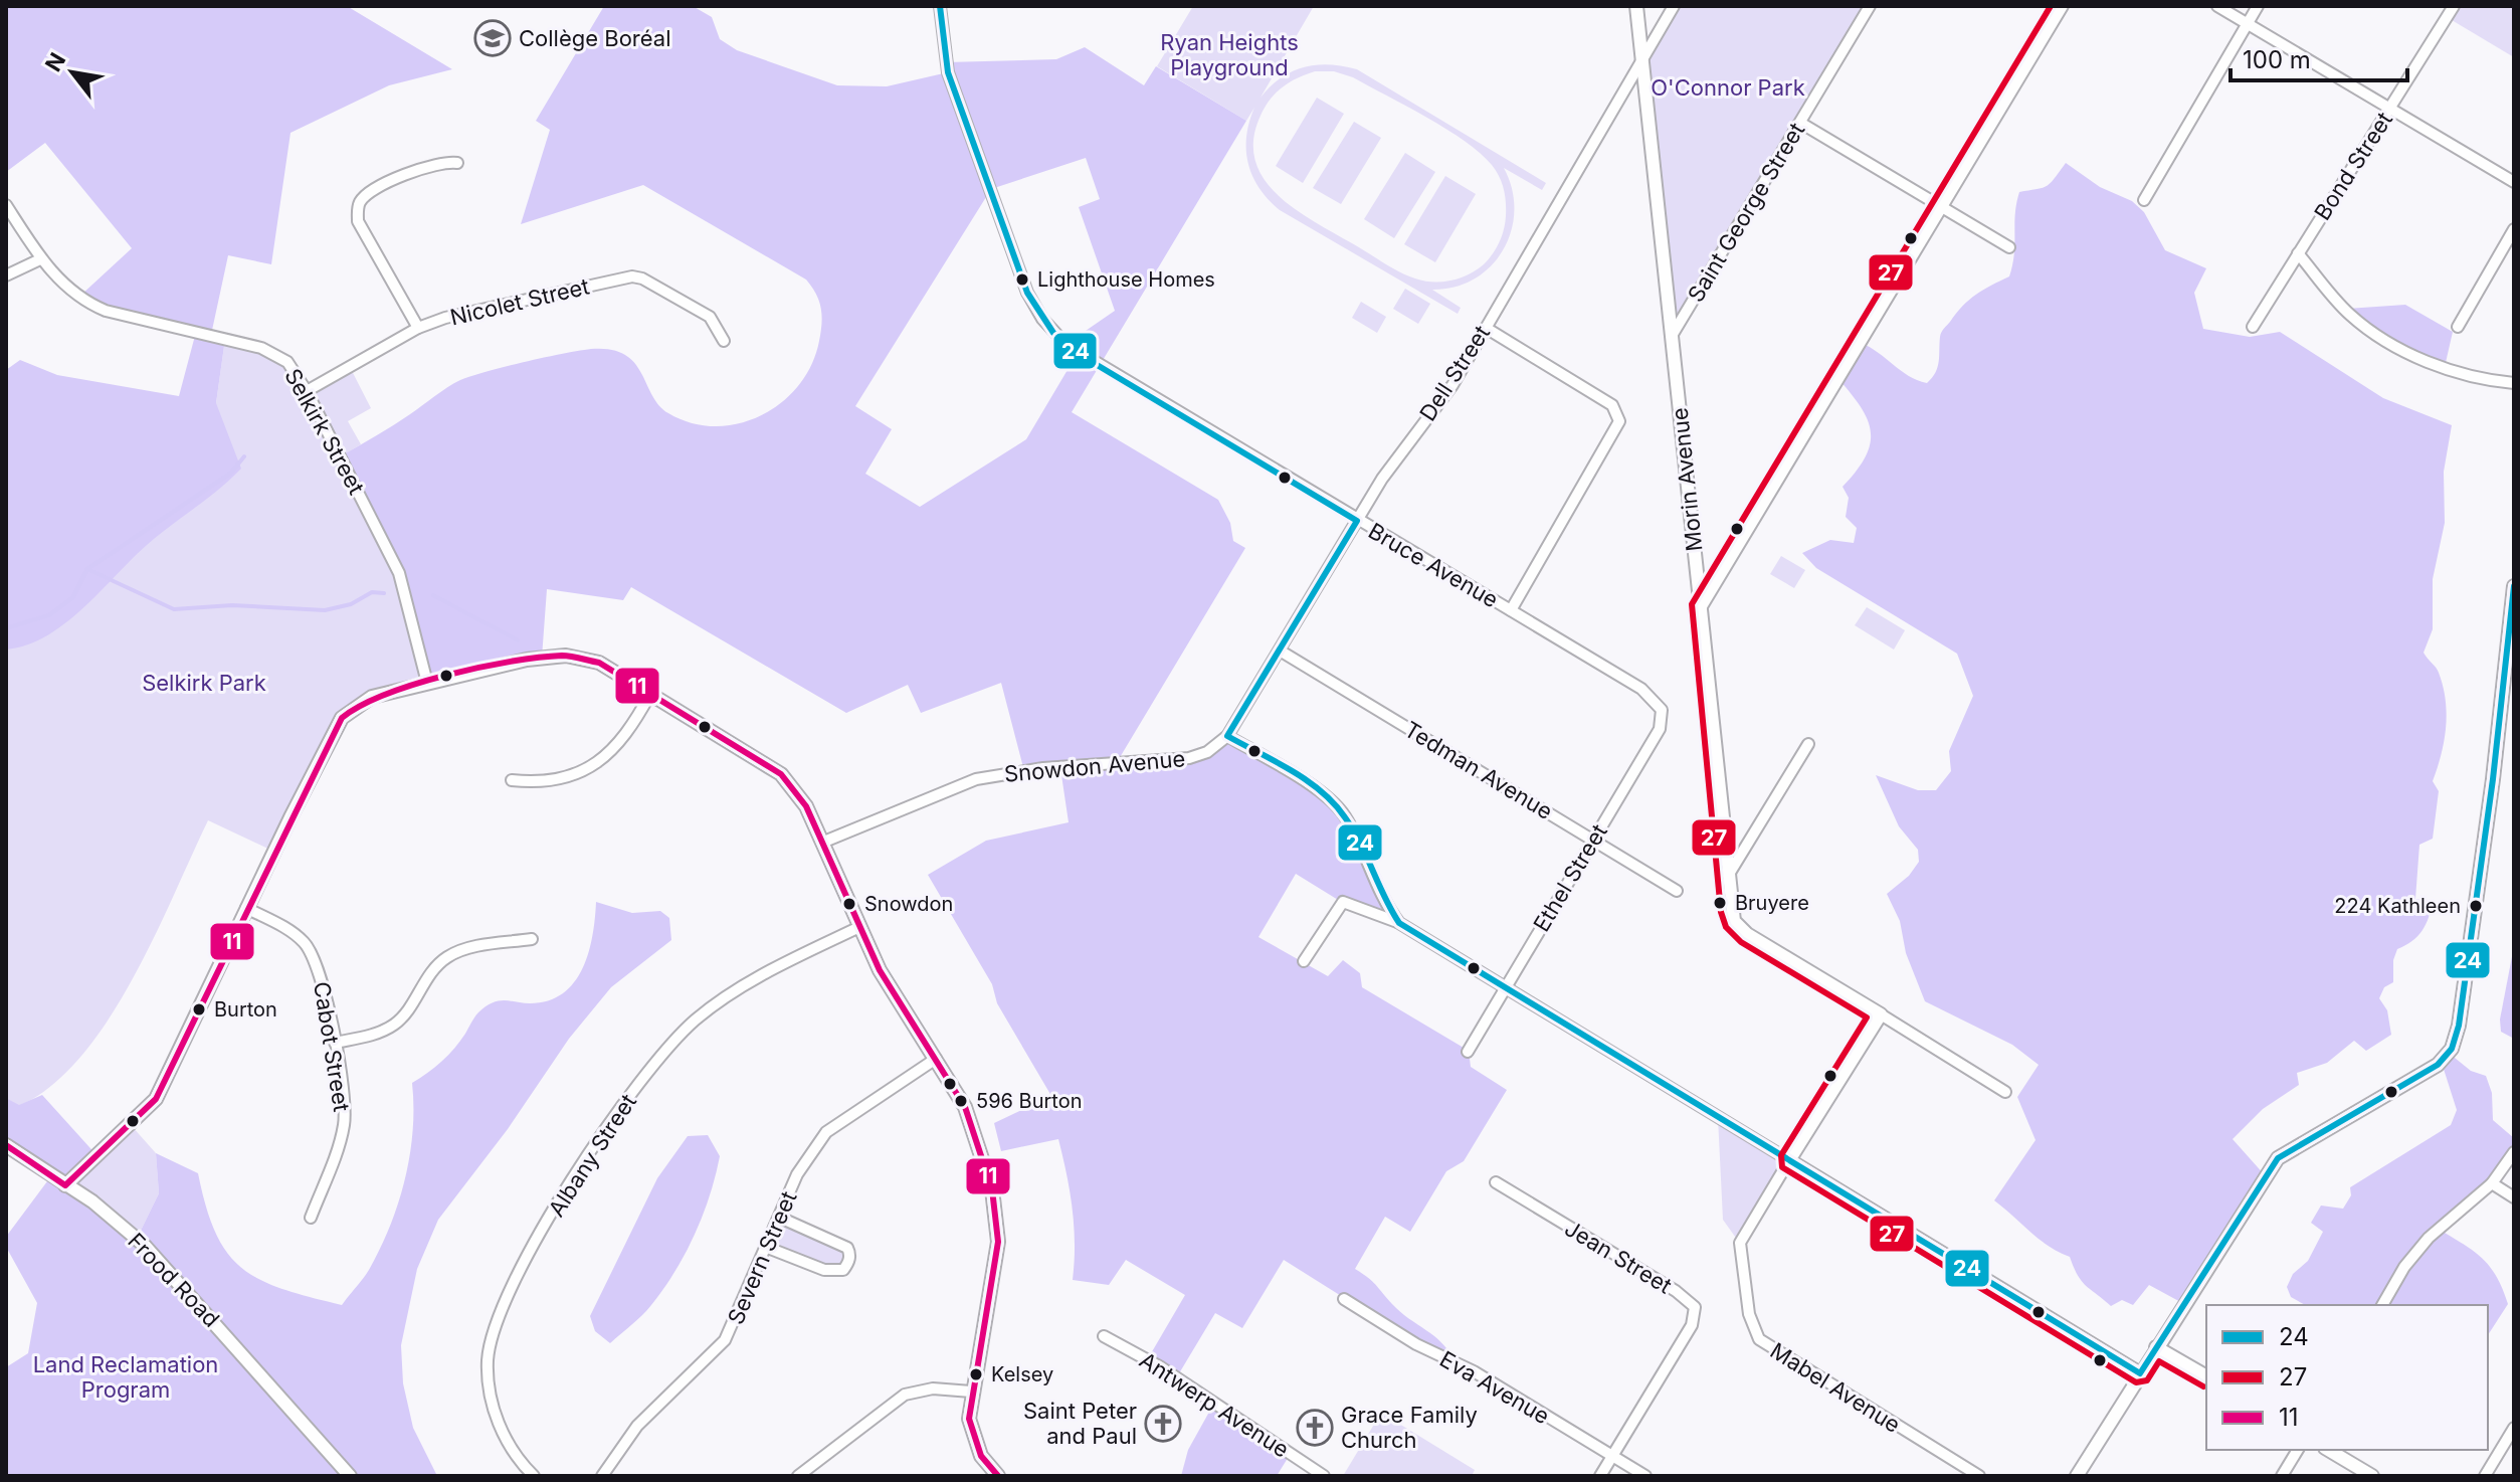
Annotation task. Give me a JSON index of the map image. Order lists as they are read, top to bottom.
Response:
{
  "streets": {
    "street": [
      "Bond Street",
      "Saint George Street",
      "Nicolet Street",
      "Dell Street",
      "Selkirk Street",
      "Morin Avenue",
      "Bruce Avenue",
      "Snowdon Avenue",
      "Tedman Avenue",
      "Ethel Street",
      "Cabot Street",
      "Albany Street",
      "Jean Street",
      "Severn Street",
      "Frood Road",
      "Eva Avenue",
      "Mabel Avenue",
      "Antwerp Avenue"
    ]
  },
  "crossings": [
    ["Saint George Street", "Morin Avenue"],
    ["Nicolet Street", "Selkirk Street"],
    ["Dell Street", "Morin Avenue"],
    ["Dell Street", "Bruce Avenue"],
    ["Dell Street", "Snowdon Avenue"],
    ["Dell Street", "Tedman Avenue"],
    ["Morin Avenue", "Mabel Avenue"],
    ["Bruce Avenue", "Ethel Street"],
    ["Tedman Avenue", "Ethel Street"],
    ["Jean Street", "Eva Avenue"]
  ],
  "parks": [
    "Ryan Heights Playground",
    "O'Connor Park",
    "Selkirk Park",
    "Land Reclamation Program"
  ],
  "places": {
    "school or university": ["Collège Boréal"],
    "other": [
      "Lighthouse Homes",
      "Bruyere",
      "Snowdon",
      "224 Kathleen",
      "Burton",
      "596 Burton",
      "Kelsey"
    ],
    "church": ["Saint Peter and Paul", "Grace Family Church"]
  },
  "lines": ["transit line 24", "transit line 27", "transit line 11"],
  "legend": ["24", "27", "11"],
  "scale_bar": "100 m",
  "north": "top left"
}
